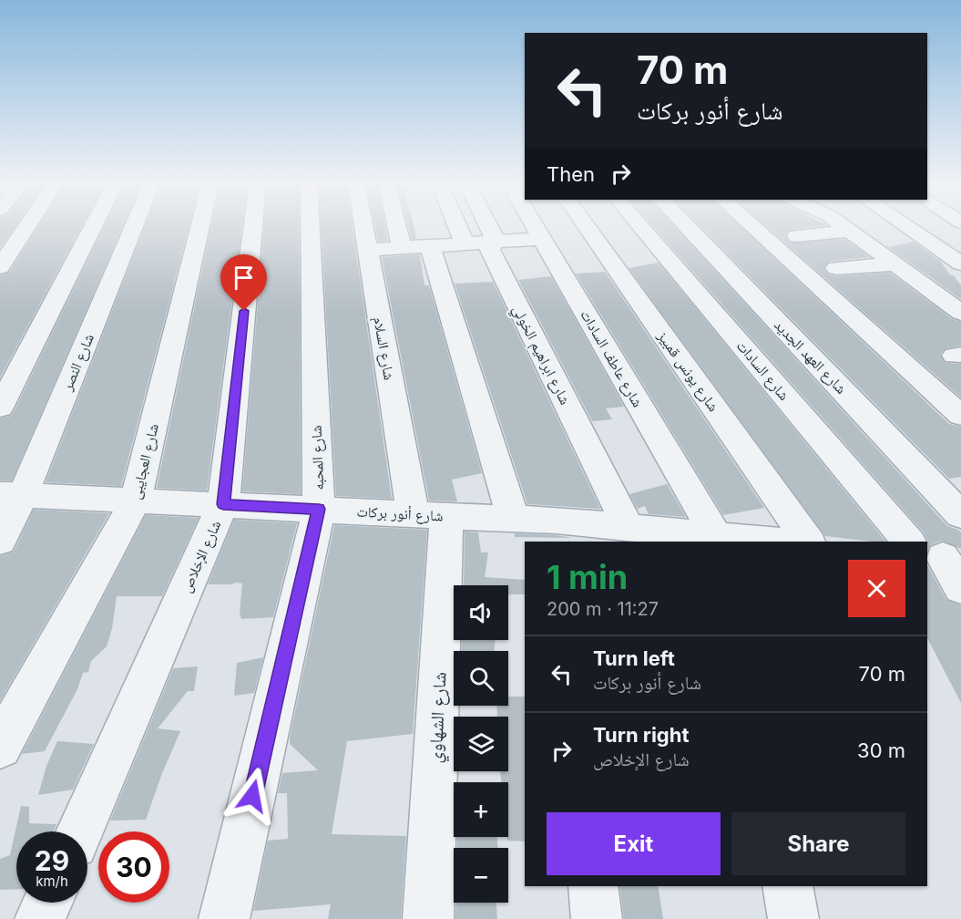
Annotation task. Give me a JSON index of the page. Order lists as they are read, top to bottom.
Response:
{
  "streets": {
    "street": [
      "شارع السلام",
      "شارع ابراهيم الخولي",
      "شارع العهد الجديد",
      "شارع عاطف السادات",
      "شارع النصر",
      "شارع السادات",
      "شارع يونس قمبيز",
      "شارع المحبه",
      "شارع العجايبى",
      "شارع أنور بركات",
      "شارع الإخلاص",
      "شارع الشهاوي"
    ]
  },
  "crossings": [
    ["شارع السلام", "شارع أنور بركات"],
    ["شارع السلام", "شارع الشهاوي"],
    ["شارع ابراهيم الخولي", "شارع أنور بركات"],
    ["شارع عاطف السادات", "شارع أنور بركات"],
    ["شارع النصر", "شارع أنور بركات"],
    ["شارع المحبه", "شارع أنور بركات"],
    ["شارع العجايبى", "شارع أنور بركات"],
    ["شارع أنور بركات", "شارع الإخلاص"],
    ["شارع أنور بركات", "شارع الشهاوي"]
  ],
  "page": {
    "turn": ["70 m", "شارع أنور بركات"],
    "then": "Then",
    "heading": ["1 min", "200 m · 11:27"],
    "map_buttons": ["+", "−"],
    "list": [
      {
        "name": "Turn left",
        "note": "شارع أنور بركات",
        "value": "70 m"
      },
      {
        "name": "Turn right",
        "note": "شارع الإخلاص",
        "value": "30 m"
      }
    ],
    "buttons": ["Exit", "Share"],
    "speed": "29 km/h",
    "limit": "30"
  }
}
